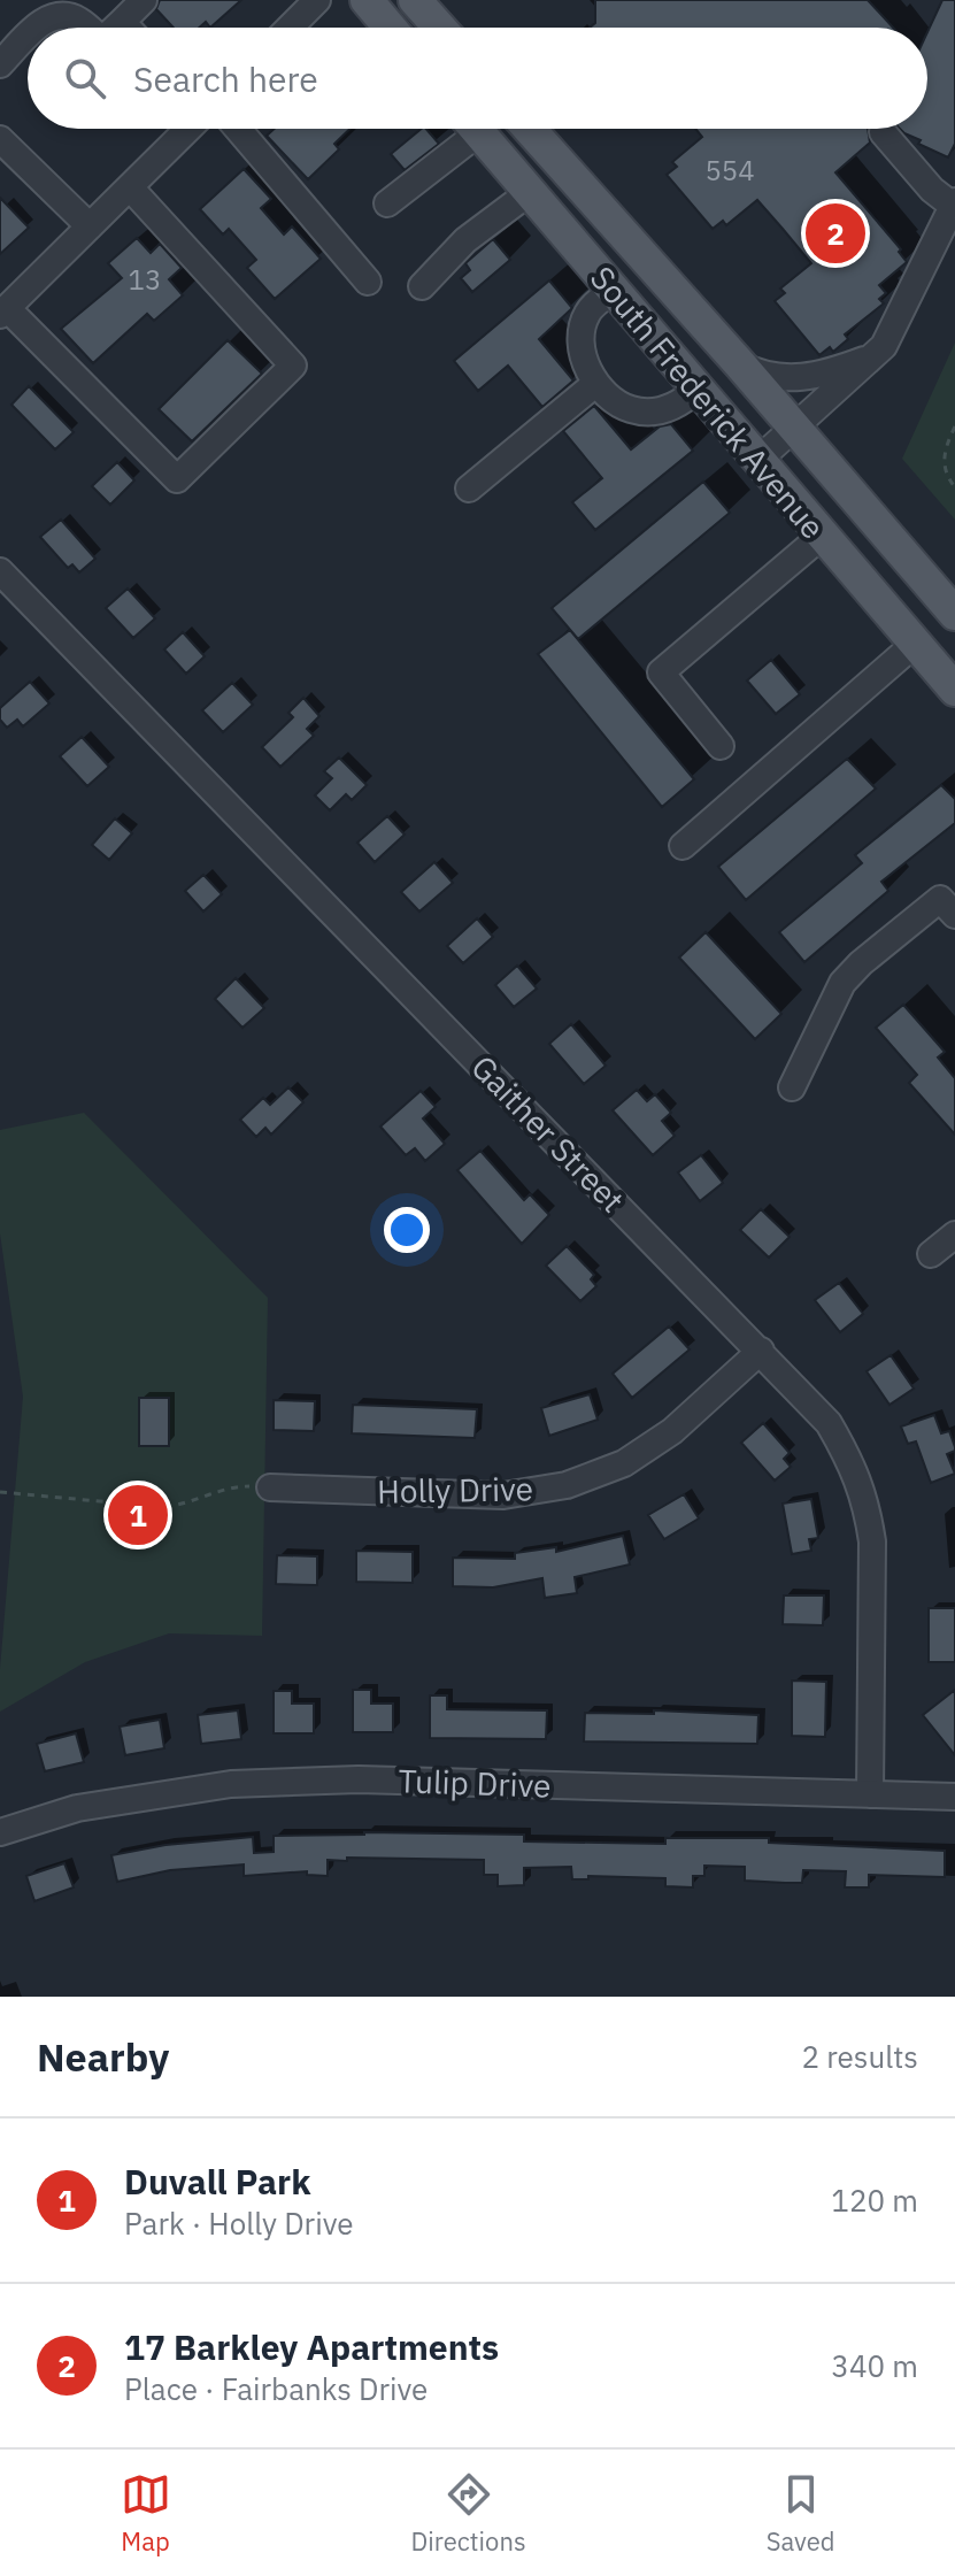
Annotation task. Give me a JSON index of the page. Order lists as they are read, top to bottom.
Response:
{
  "streets": {
    "main road": ["South Frederick Avenue"],
    "street": ["Gaither Street", "Holly Drive", "Tulip Drive"]
  },
  "crossings": [
    ["Gaither Street", "Holly Drive"],
    ["Gaither Street", "Tulip Drive"]
  ],
  "house_numbers": ["554", "13"],
  "page": {
    "search": "Search here",
    "pins": ["2", "1"],
    "heading": ["Nearby", "2 results"],
    "list": [
      {
        "mark": "1",
        "name": "Duvall Park",
        "note": "Park · Holly Drive",
        "value": "120 m"
      },
      {
        "mark": "2",
        "name": "17 Barkley Apartments",
        "note": "Place · Fairbanks Drive",
        "value": "340 m"
      }
    ],
    "nav": ["Map", "Directions", "Saved"]
  }
}
